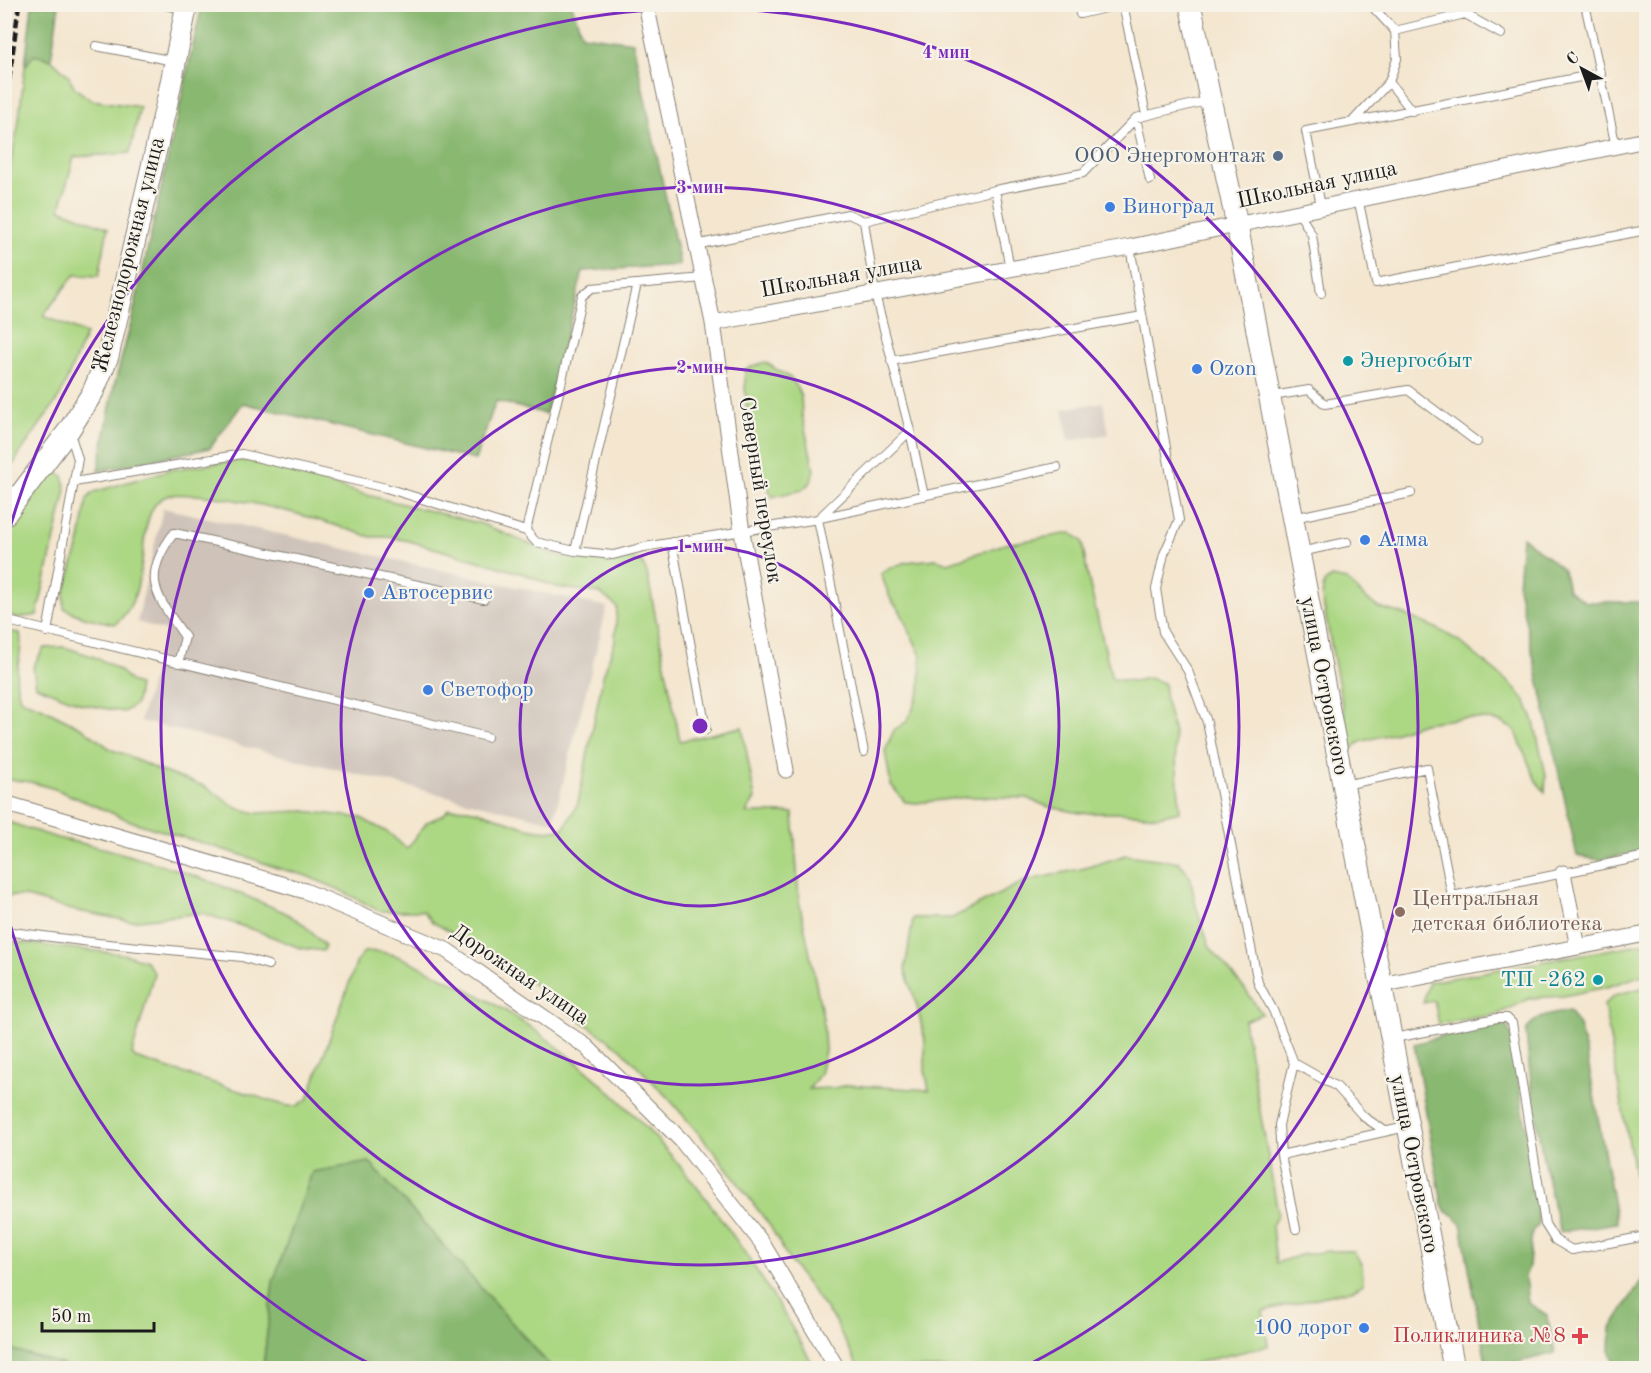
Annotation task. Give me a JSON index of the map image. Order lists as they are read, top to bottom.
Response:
{
  "streets": {
    "main road": ["Железнодорожная улица", "улица Островского"],
    "street": ["Школьная улица", "Северный переулок", "Дорожная улица"]
  },
  "crossings": [
    ["Школьная улица", "Северный переулок"],
    ["Школьная улица", "улица Островского"]
  ],
  "places": {
    "other": [
      "ООО Энергомонтаж",
      "Виноград",
      "Энергосбыт",
      "Ozon",
      "Алма",
      "Автосервис",
      "Светофор",
      "Центральная детская библиотека",
      "ТП -262",
      "100 дорог"
    ],
    "health": ["Поликлиника №8"]
  },
  "scale_bar": "50 m",
  "north": "top left",
  "rings": [
    "4 мин",
    "3 мин",
    "2 мин",
    "1 мин"
  ]
}
